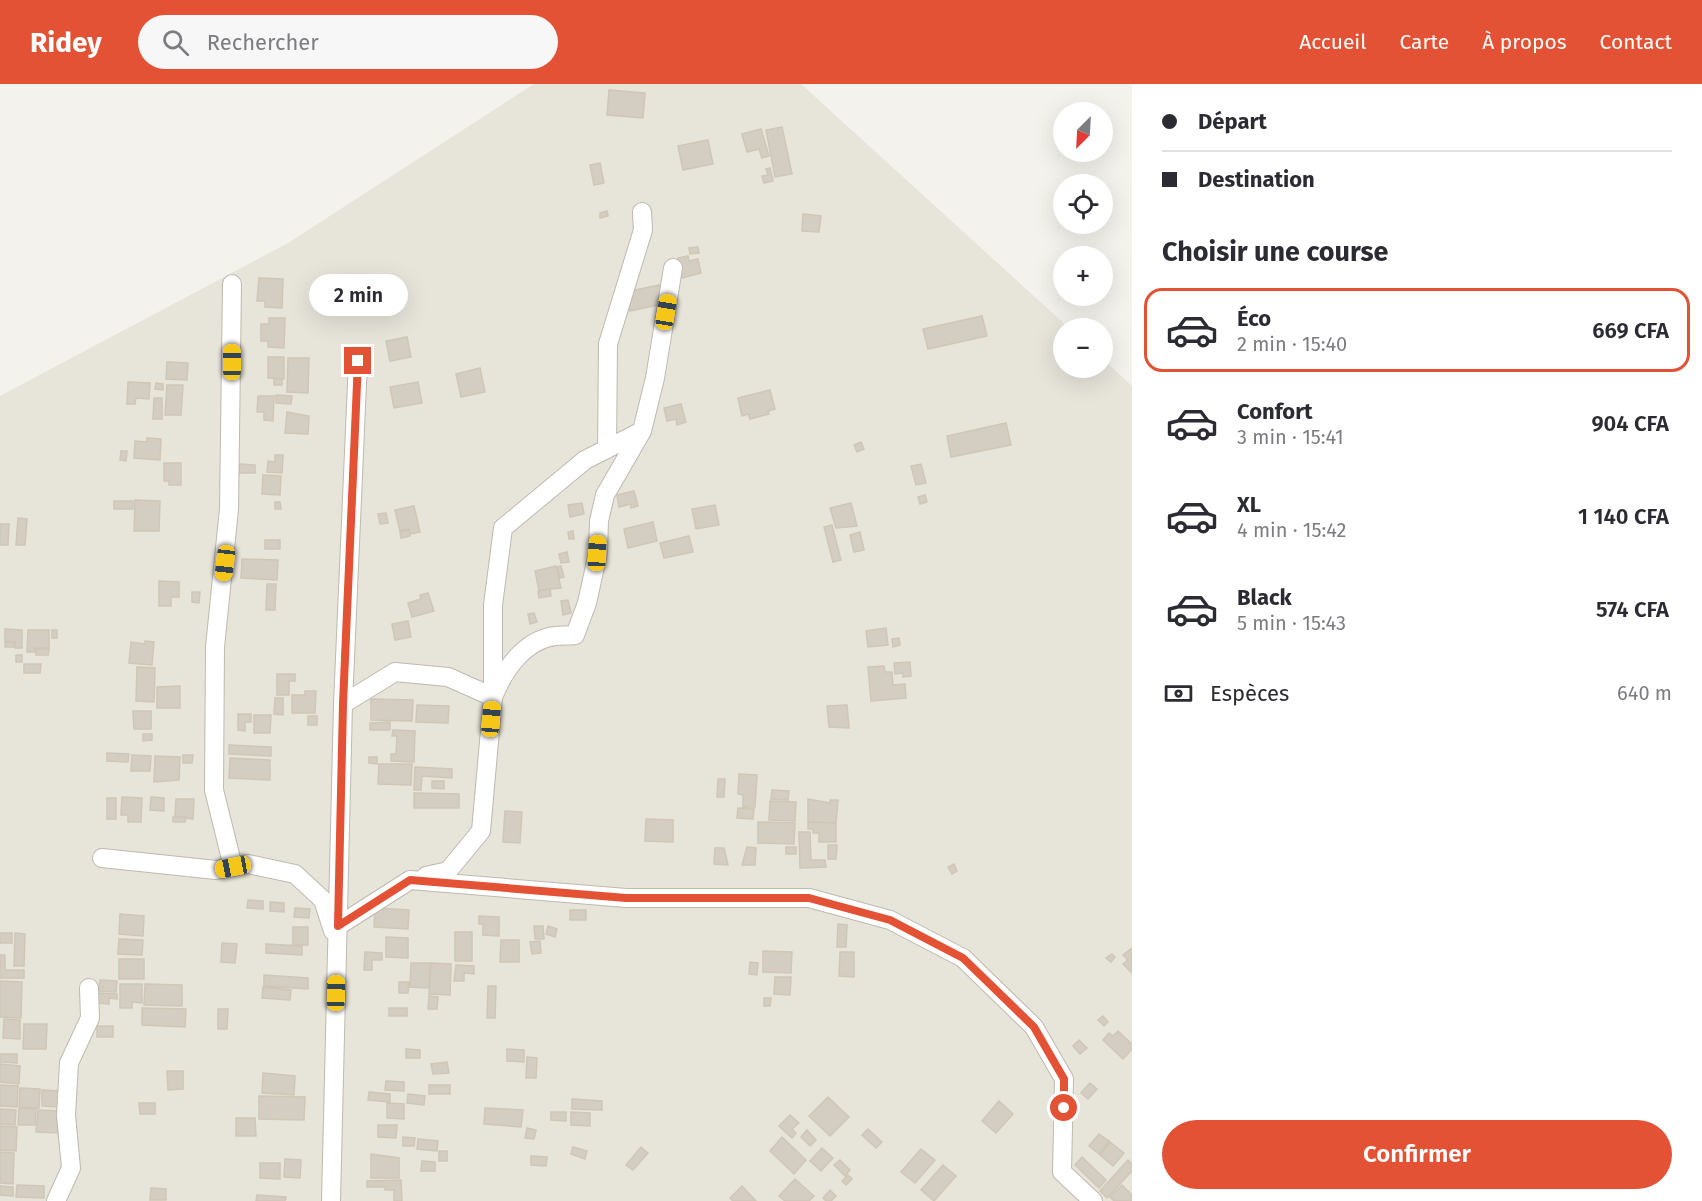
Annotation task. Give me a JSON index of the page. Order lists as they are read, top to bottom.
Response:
{
  "north": "bottom left",
  "page": {
    "header": "Ridey",
    "search": "Rechercher",
    "nav": [
      "Accueil",
      "Carte",
      "À propos",
      "Contact"
    ],
    "banner": ["Départ", "Destination"],
    "map_buttons": ["+", "−"],
    "heading": "Choisir une course",
    "bubble": "2 min",
    "list": [
      {
        "name": "Éco",
        "note": "2 min · 15:40",
        "value": "669 CFA"
      },
      {
        "name": "Confort",
        "note": "3 min · 15:41",
        "value": "904 CFA"
      },
      {
        "name": "XL",
        "note": "4 min · 15:42",
        "value": "1 140 CFA"
      },
      {
        "name": "Black",
        "note": "5 min · 15:43",
        "value": "574 CFA"
      }
    ],
    "pay": ["Espèces", "640 m"],
    "buttons": "Confirmer"
  }
}
